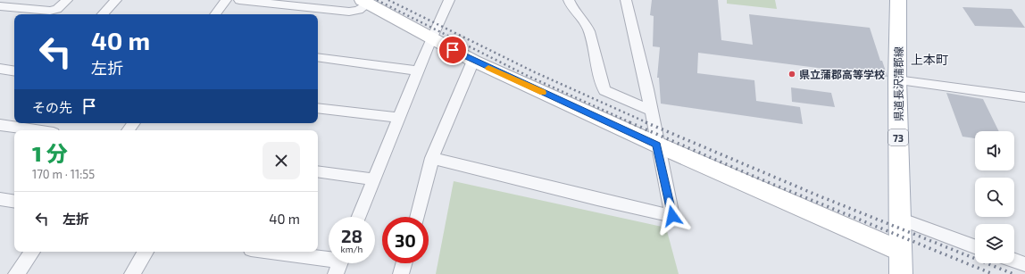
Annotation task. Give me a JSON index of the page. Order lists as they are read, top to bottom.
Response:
{
  "streets": {
    "main road": ["県道長沢蒲郡線", "73"]
  },
  "districts": ["上本町"],
  "places": ["県立蒲郡高等学校"],
  "page": {
    "turn": ["40 m", "左折"],
    "then": "その先",
    "heading": ["1 分", "170 m · 11:55"],
    "list": [
      {
        "name": "左折",
        "value": "40 m"
      }
    ],
    "speed": "28 km/h",
    "limit": "30"
  }
}
